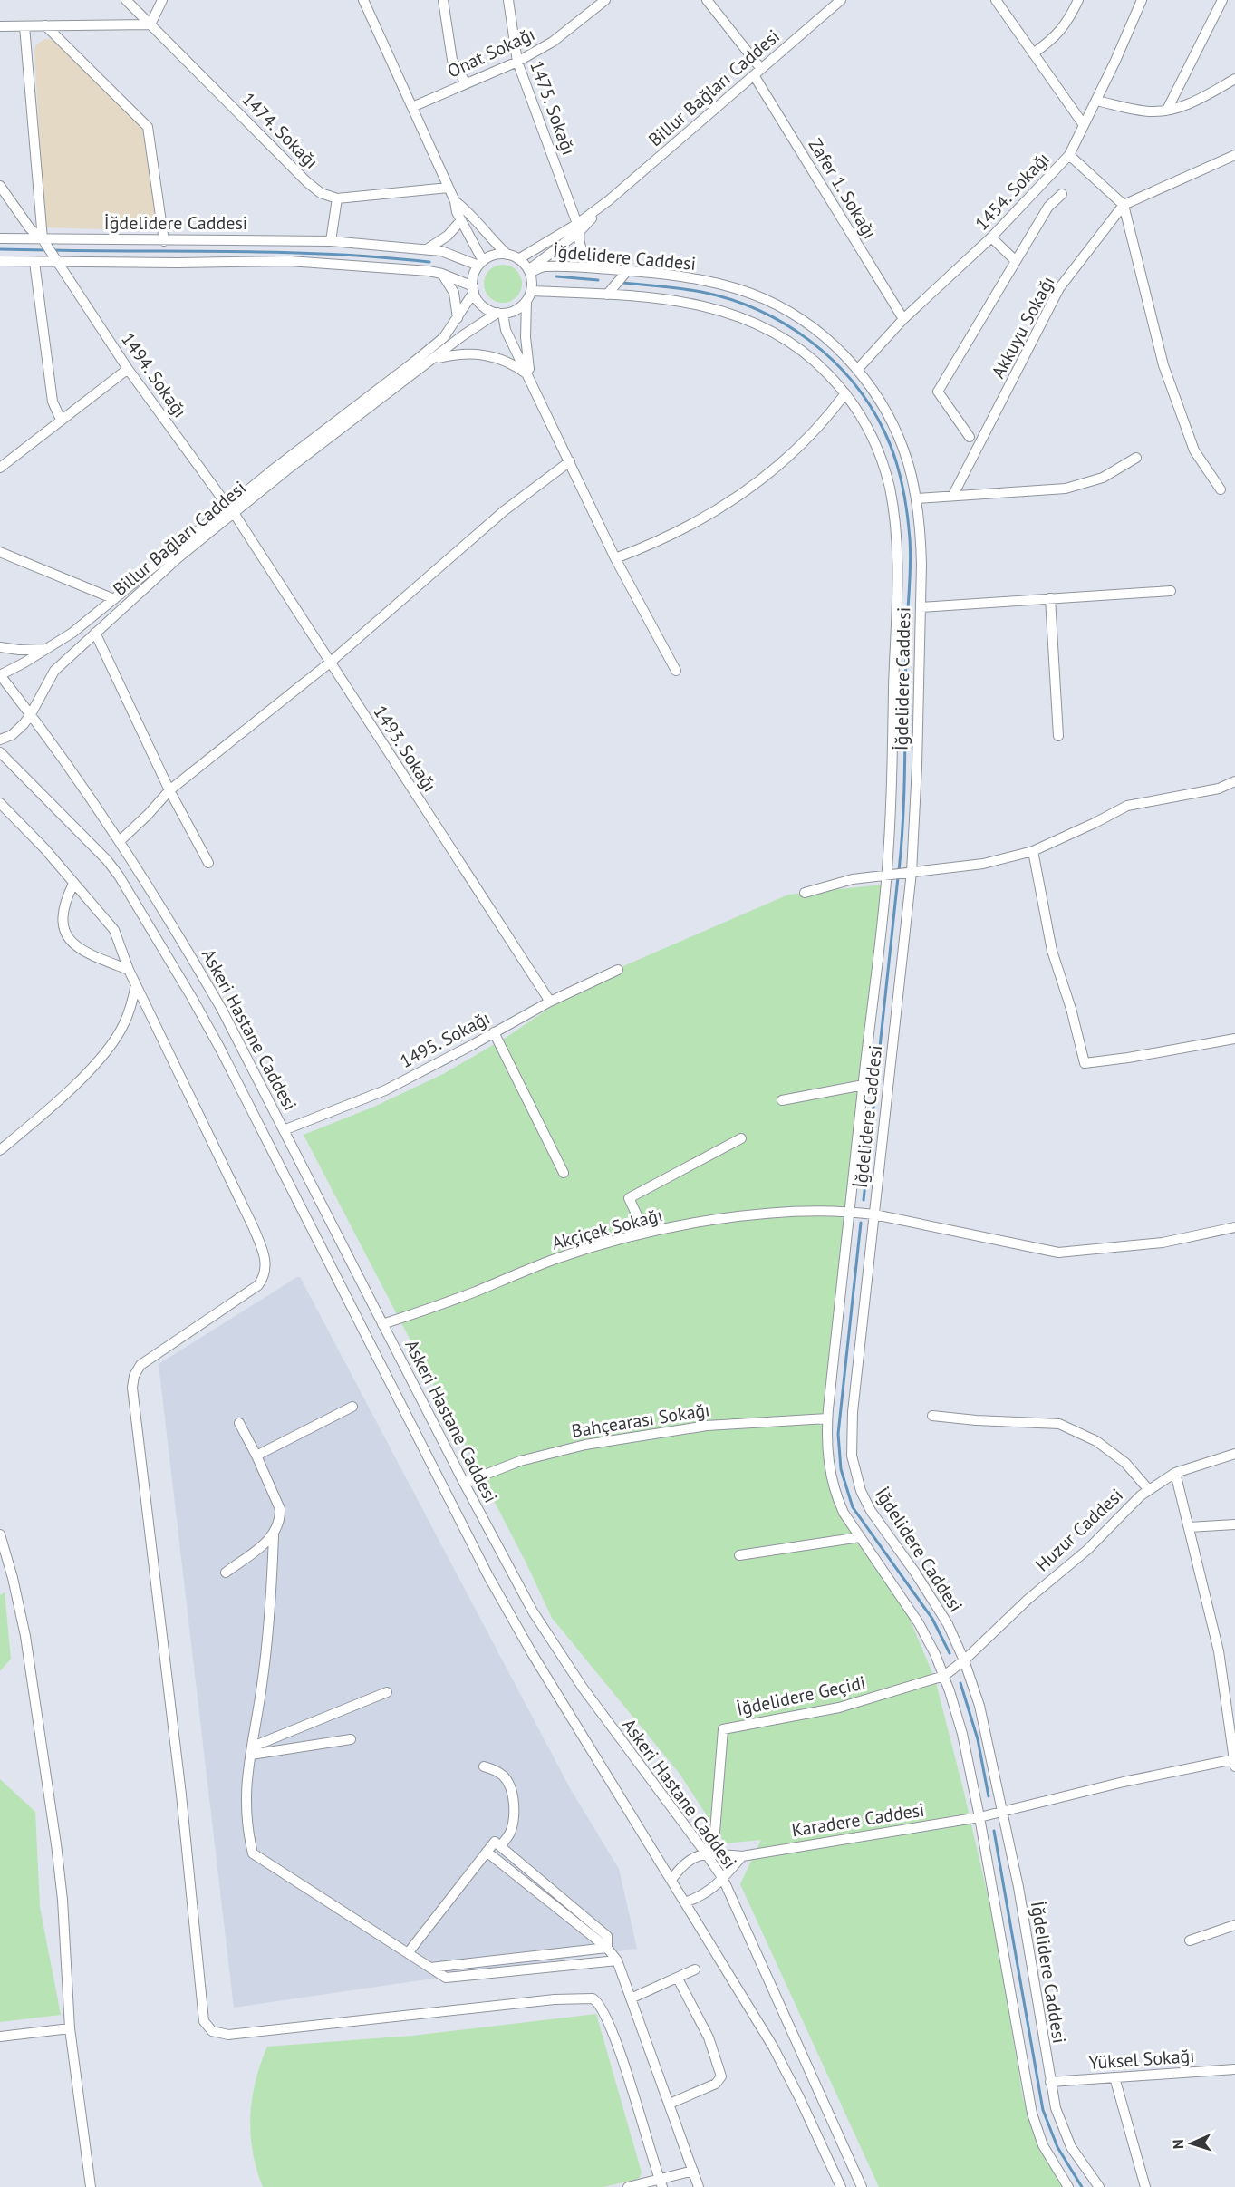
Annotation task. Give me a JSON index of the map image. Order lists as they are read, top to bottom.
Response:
{
  "streets": {
    "street": [
      "Onat Sokağı",
      "Billur Bağları Caddesi",
      "1475. Sokağı",
      "1474. Sokağı",
      "Zafer 1. Sokağı",
      "1454. Sokağı",
      "İğdelidere Caddesi",
      "Akkuyu Sokağı",
      "1494. Sokağı",
      "1493. Sokağı",
      "Askeri Hastane Caddesi",
      "1495. Sokağı",
      "Akçiçek Sokağı",
      "Bahçearası Sokağı",
      "Huzur Caddesi",
      "İğdelidere Geçidi",
      "Karadere Caddesi",
      "Yüksel Sokağı"
    ]
  },
  "crossings": [
    ["Onat Sokağı", "1475. Sokağı"],
    ["Billur Bağları Caddesi", "1475. Sokağı"],
    ["Billur Bağları Caddesi", "Zafer 1. Sokağı"],
    ["Billur Bağları Caddesi", "1494. Sokağı"],
    ["Billur Bağları Caddesi", "1493. Sokağı"],
    ["Billur Bağları Caddesi", "Askeri Hastane Caddesi"],
    ["1475. Sokağı", "İğdelidere Caddesi"],
    ["Zafer 1. Sokağı", "1454. Sokağı"],
    ["1454. Sokağı", "İğdelidere Caddesi"],
    ["İğdelidere Caddesi", "1494. Sokağı"],
    ["İğdelidere Caddesi", "Akçiçek Sokağı"],
    ["İğdelidere Caddesi", "Bahçearası Sokağı"],
    ["İğdelidere Caddesi", "Huzur Caddesi"],
    ["İğdelidere Caddesi", "İğdelidere Geçidi"],
    ["İğdelidere Caddesi", "Karadere Caddesi"],
    ["İğdelidere Caddesi", "Yüksel Sokağı"],
    ["1494. Sokağı", "1493. Sokağı"],
    ["1493. Sokağı", "1495. Sokağı"],
    ["Askeri Hastane Caddesi", "1495. Sokağı"],
    ["Askeri Hastane Caddesi", "Akçiçek Sokağı"],
    ["Askeri Hastane Caddesi", "Bahçearası Sokağı"],
    ["Askeri Hastane Caddesi", "İğdelidere Geçidi"],
    ["Askeri Hastane Caddesi", "Karadere Caddesi"],
    ["Huzur Caddesi", "İğdelidere Geçidi"],
    ["İğdelidere Geçidi", "Karadere Caddesi"]
  ],
  "north": "left"
}
